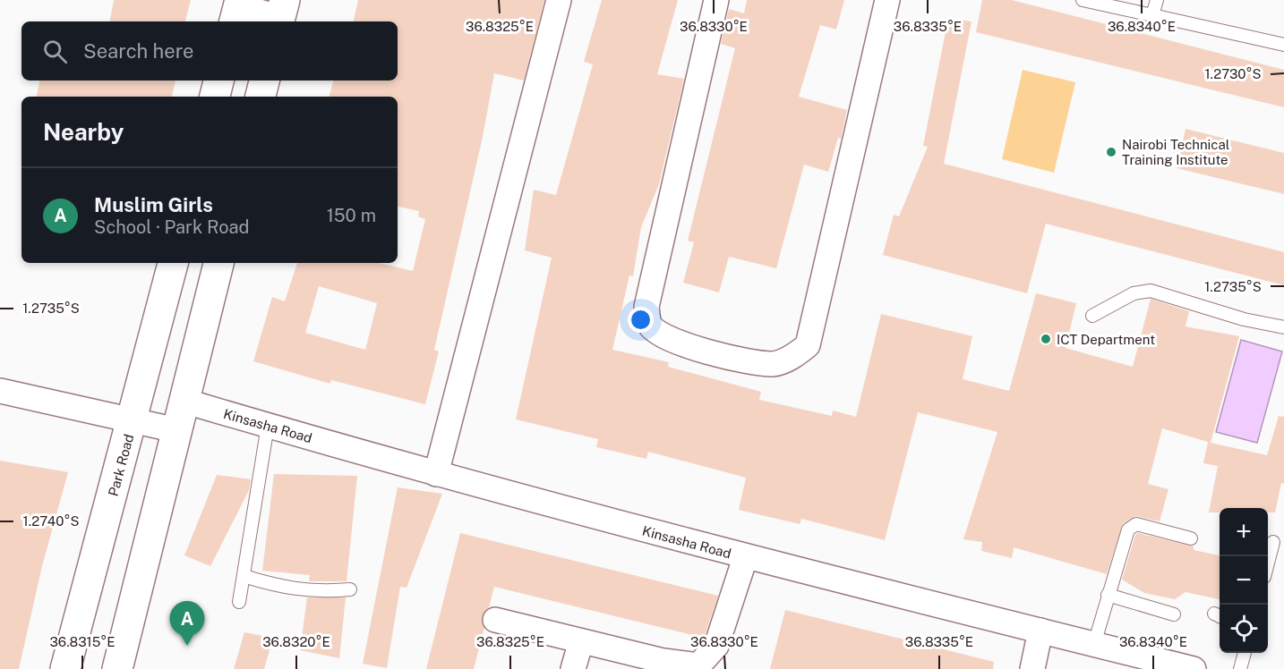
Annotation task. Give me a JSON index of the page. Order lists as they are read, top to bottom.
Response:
{
  "streets": {
    "main road": ["Park Road"],
    "street": ["Kinsasha Road"]
  },
  "places": ["Nairobi Technical Training Institute", "ICT Department"],
  "page": {
    "search": "Search here",
    "heading": "Nearby",
    "list": [
      {
        "mark": "A",
        "name": "Muslim Girls",
        "note": "School · Park Road",
        "value": "150 m"
      }
    ],
    "map_buttons": ["+", "−"],
    "pins": "A"
  },
  "coordinates": [
    "36.8325°E",
    "36.8330°E",
    "36.8335°E",
    "36.8340°E",
    "1.2730°S",
    "1.2735°S",
    "1.2740°S",
    "36.8315°E",
    "36.8320°E"
  ]
}
